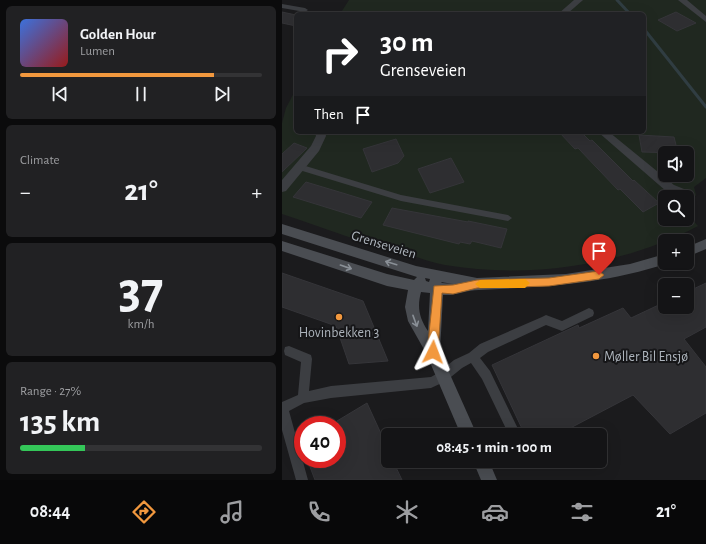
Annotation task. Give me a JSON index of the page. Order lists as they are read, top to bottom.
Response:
{
  "streets": {
    "main road": ["Grenseveien"]
  },
  "places": ["Hovinbekken 3", "Møller Bil Ensjø"],
  "page": {
    "turn": ["30 m", "Grenseveien"],
    "song": ["Golden Hour", "Lumen"],
    "then": "Then",
    "tile": [
      "Climate",
      ["37", "km/h"],
      ["Range · 27%", "135 km"]
    ],
    "map_buttons": ["+", "−"],
    "heat": ["−", "21°", "+"],
    "limit": "40",
    "trip": "08:45 · 1 min · 100 m",
    "tabs": ["08:44", "21°"]
  }
}
